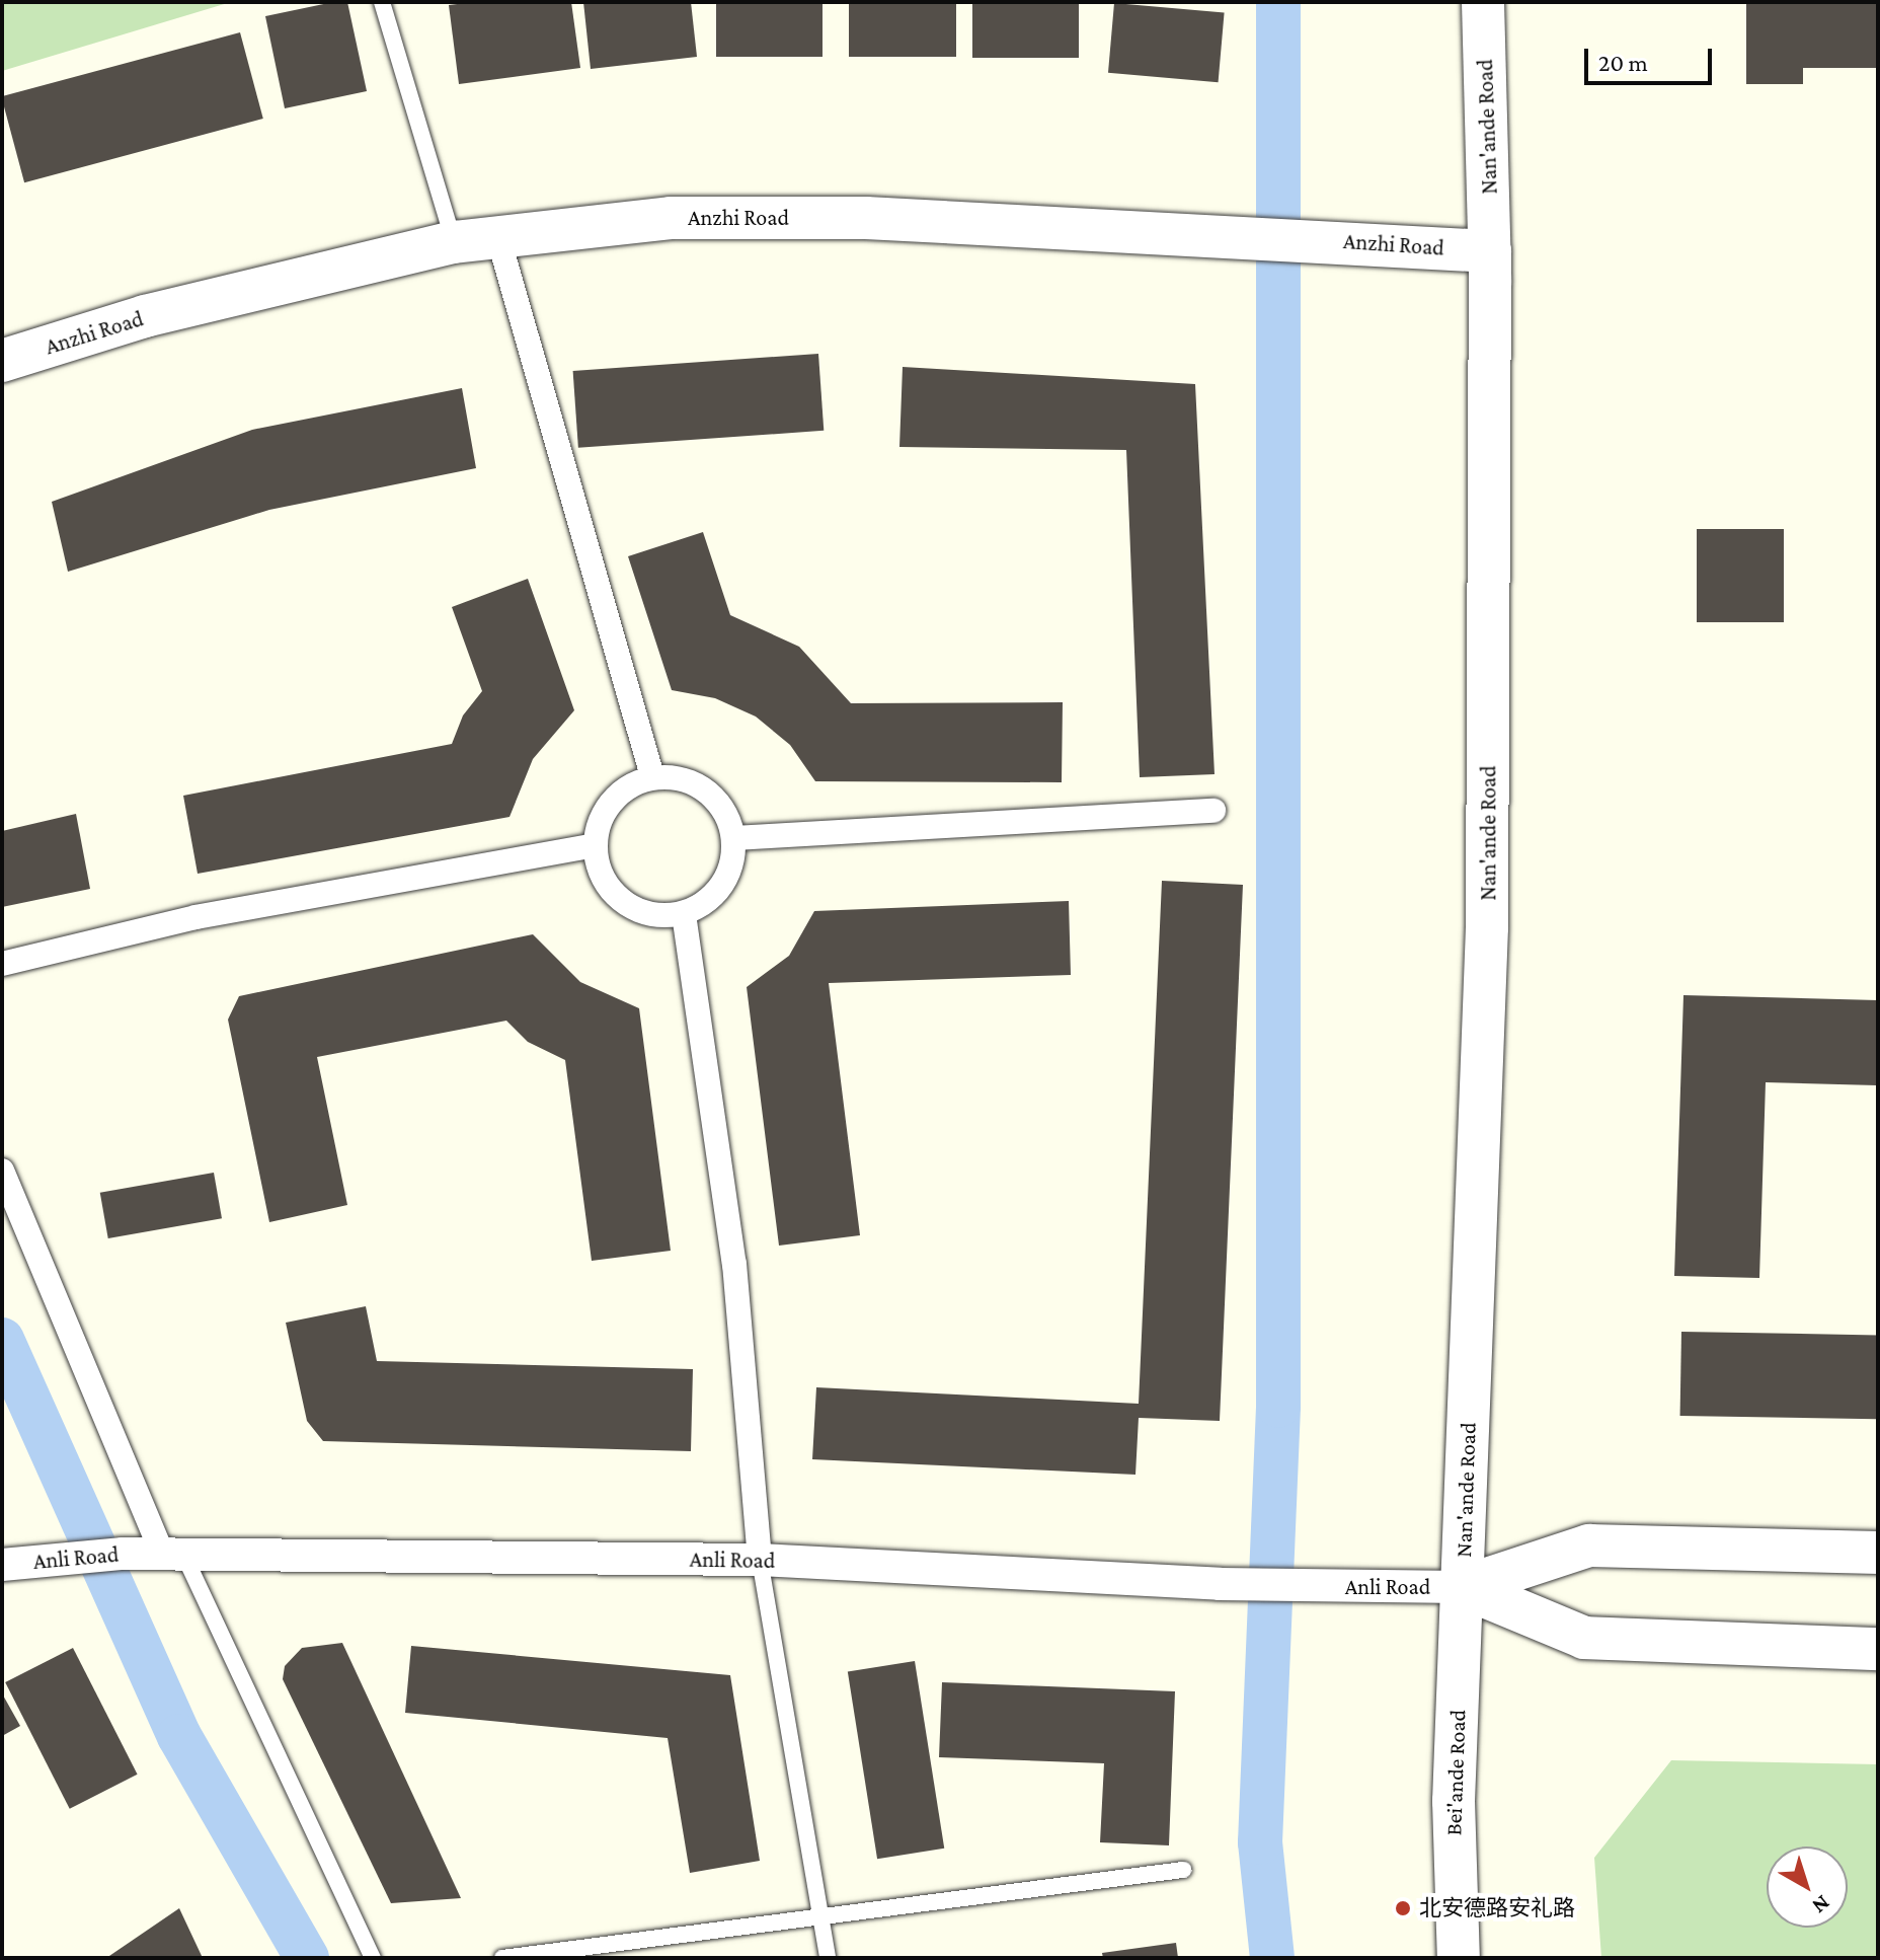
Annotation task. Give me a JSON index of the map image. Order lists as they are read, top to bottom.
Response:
{
  "streets": {
    "street": [
      "Nan'ande Road",
      "Anzhi Road",
      "Anli Road",
      "Bei'ande Road"
    ]
  },
  "crossings": [
    ["Nan'ande Road", "Anzhi Road"],
    ["Nan'ande Road", "Anli Road"],
    ["Nan'ande Road", "Bei'ande Road"],
    ["Anli Road", "Bei'ande Road"]
  ],
  "places": ["北安德路安礼路"],
  "scale_bar": "20 m",
  "north": "bottom right"
}
